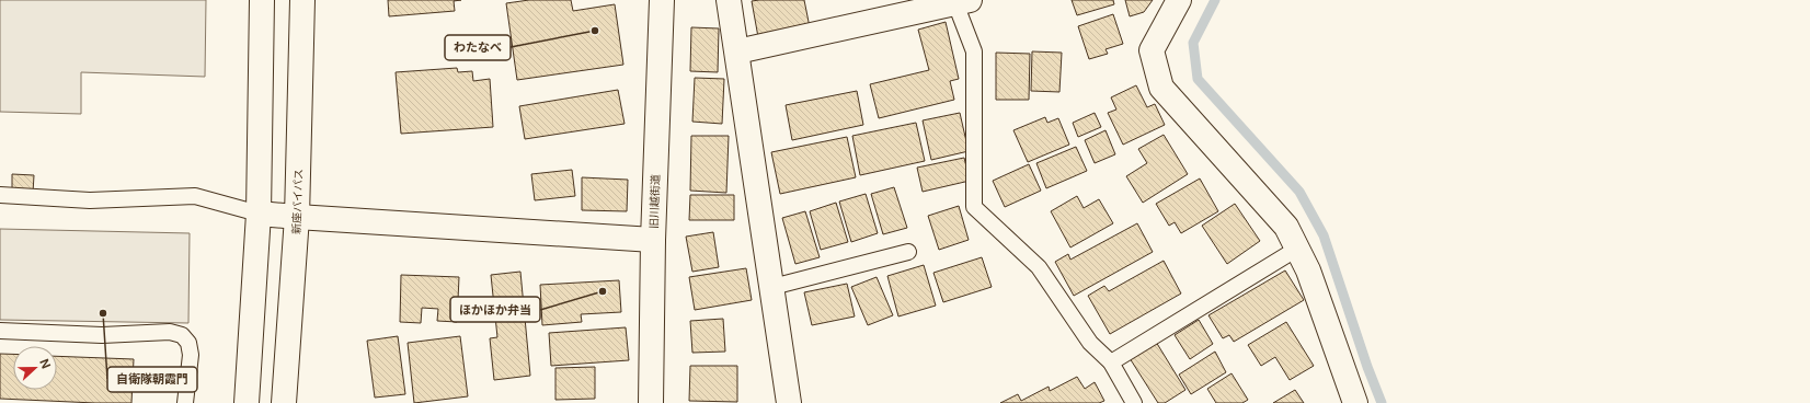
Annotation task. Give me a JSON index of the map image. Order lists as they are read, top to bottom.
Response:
{
  "streets": {
    "main road": ["新座バイパス", "旧川越街道"]
  },
  "places": ["わたなべ", "ほかほか弁当", "自衛隊朝霞門"],
  "north": "right"
}
